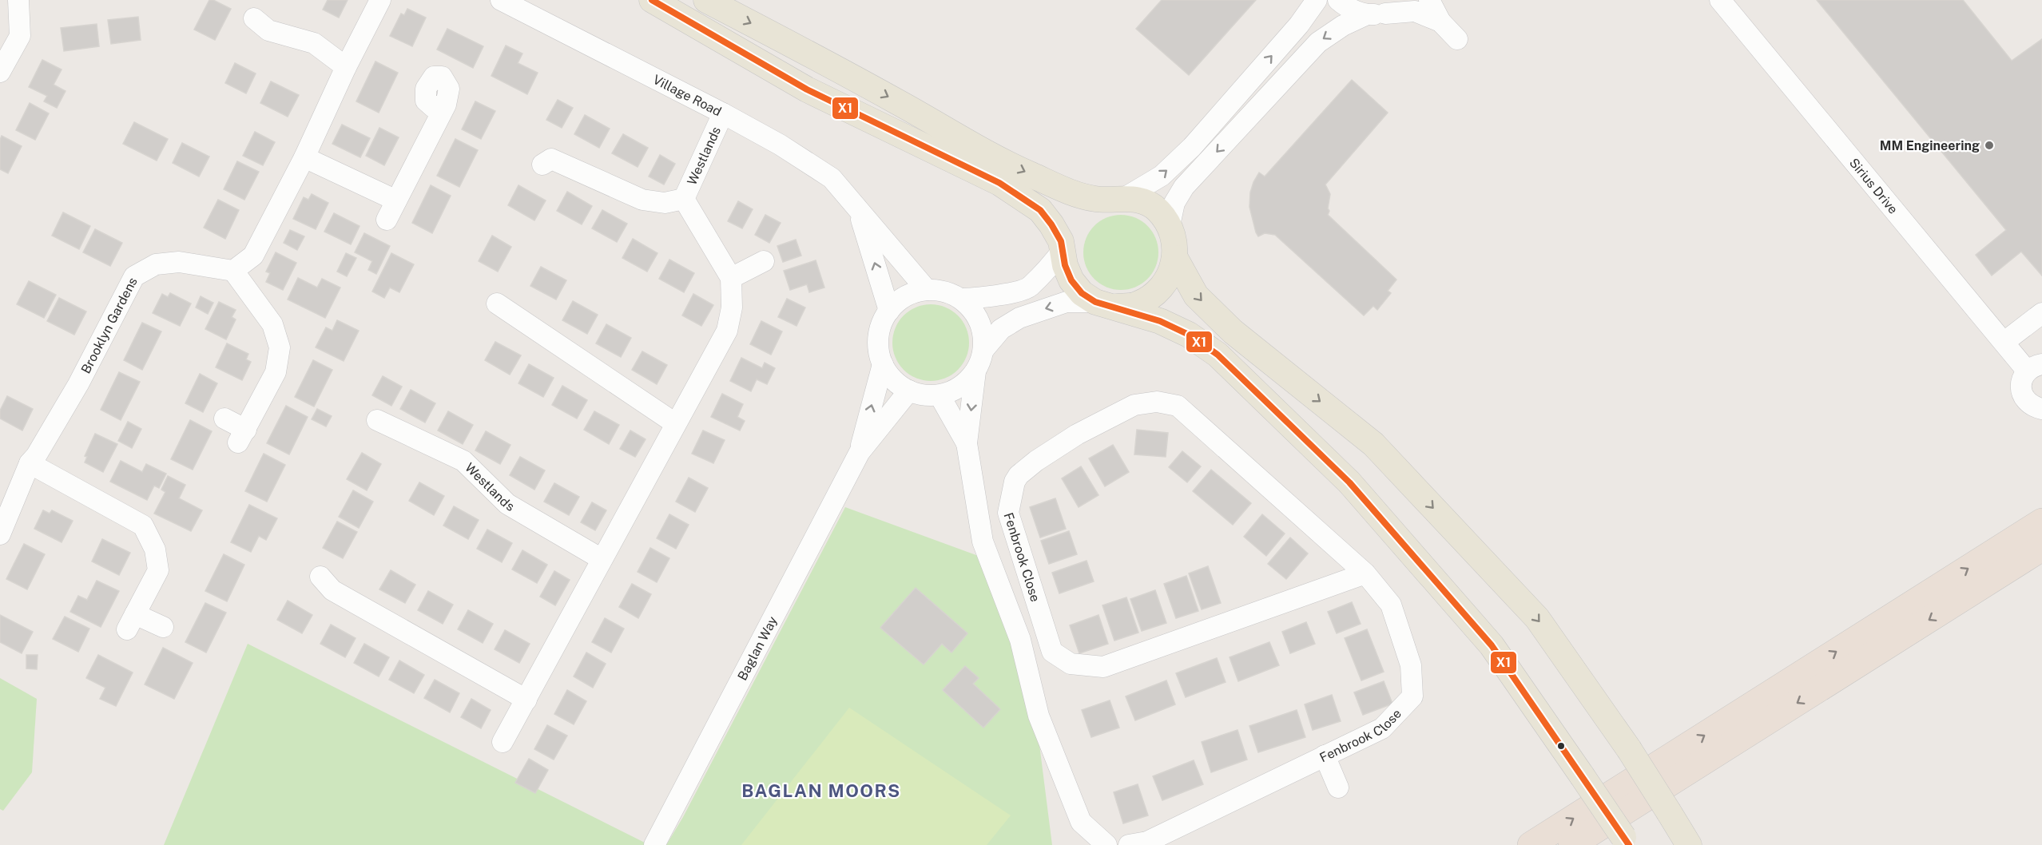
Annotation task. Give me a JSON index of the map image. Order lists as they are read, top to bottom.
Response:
{
  "streets": {
    "street": [
      "Village Road",
      "Westlands",
      "Sirius Drive",
      "Brooklyn Gardens",
      "Fenbrook Close",
      "Baglan Way"
    ]
  },
  "crossings": [
    ["Village Road", "Westlands"],
    ["Village Road", "Baglan Way"]
  ],
  "districts": ["BAGLAN MOORS"],
  "places": ["MM Engineering"],
  "lines": ["transit line X1"]
}
